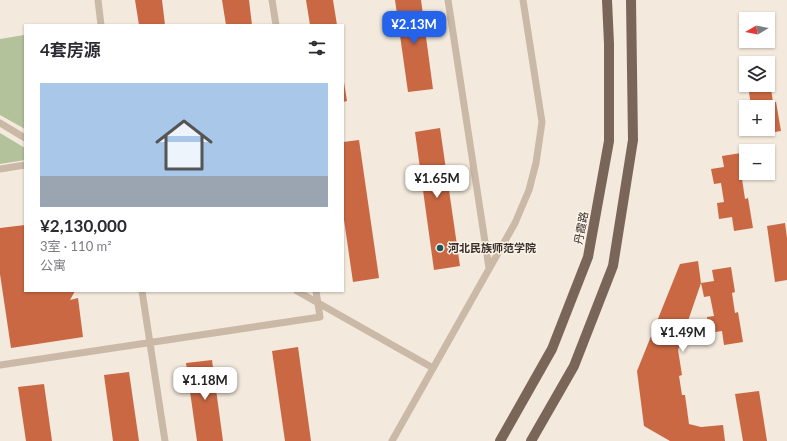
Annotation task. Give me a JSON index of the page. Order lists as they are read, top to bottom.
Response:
{
  "streets": {
    "main road": ["丹霞路"]
  },
  "places": ["河北民族师范学院"],
  "north": "left",
  "page": {
    "price": [
      "¥2.13M",
      "¥1.65M",
      "¥1.49M",
      "¥1.18M"
    ],
    "map_buttons": ["+", "−"],
    "heading": "4套房源",
    "list": [
      {
        "name": "¥2,130,000",
        "note": "3室 · 110 m² · 公寓"
      }
    ]
  }
}
